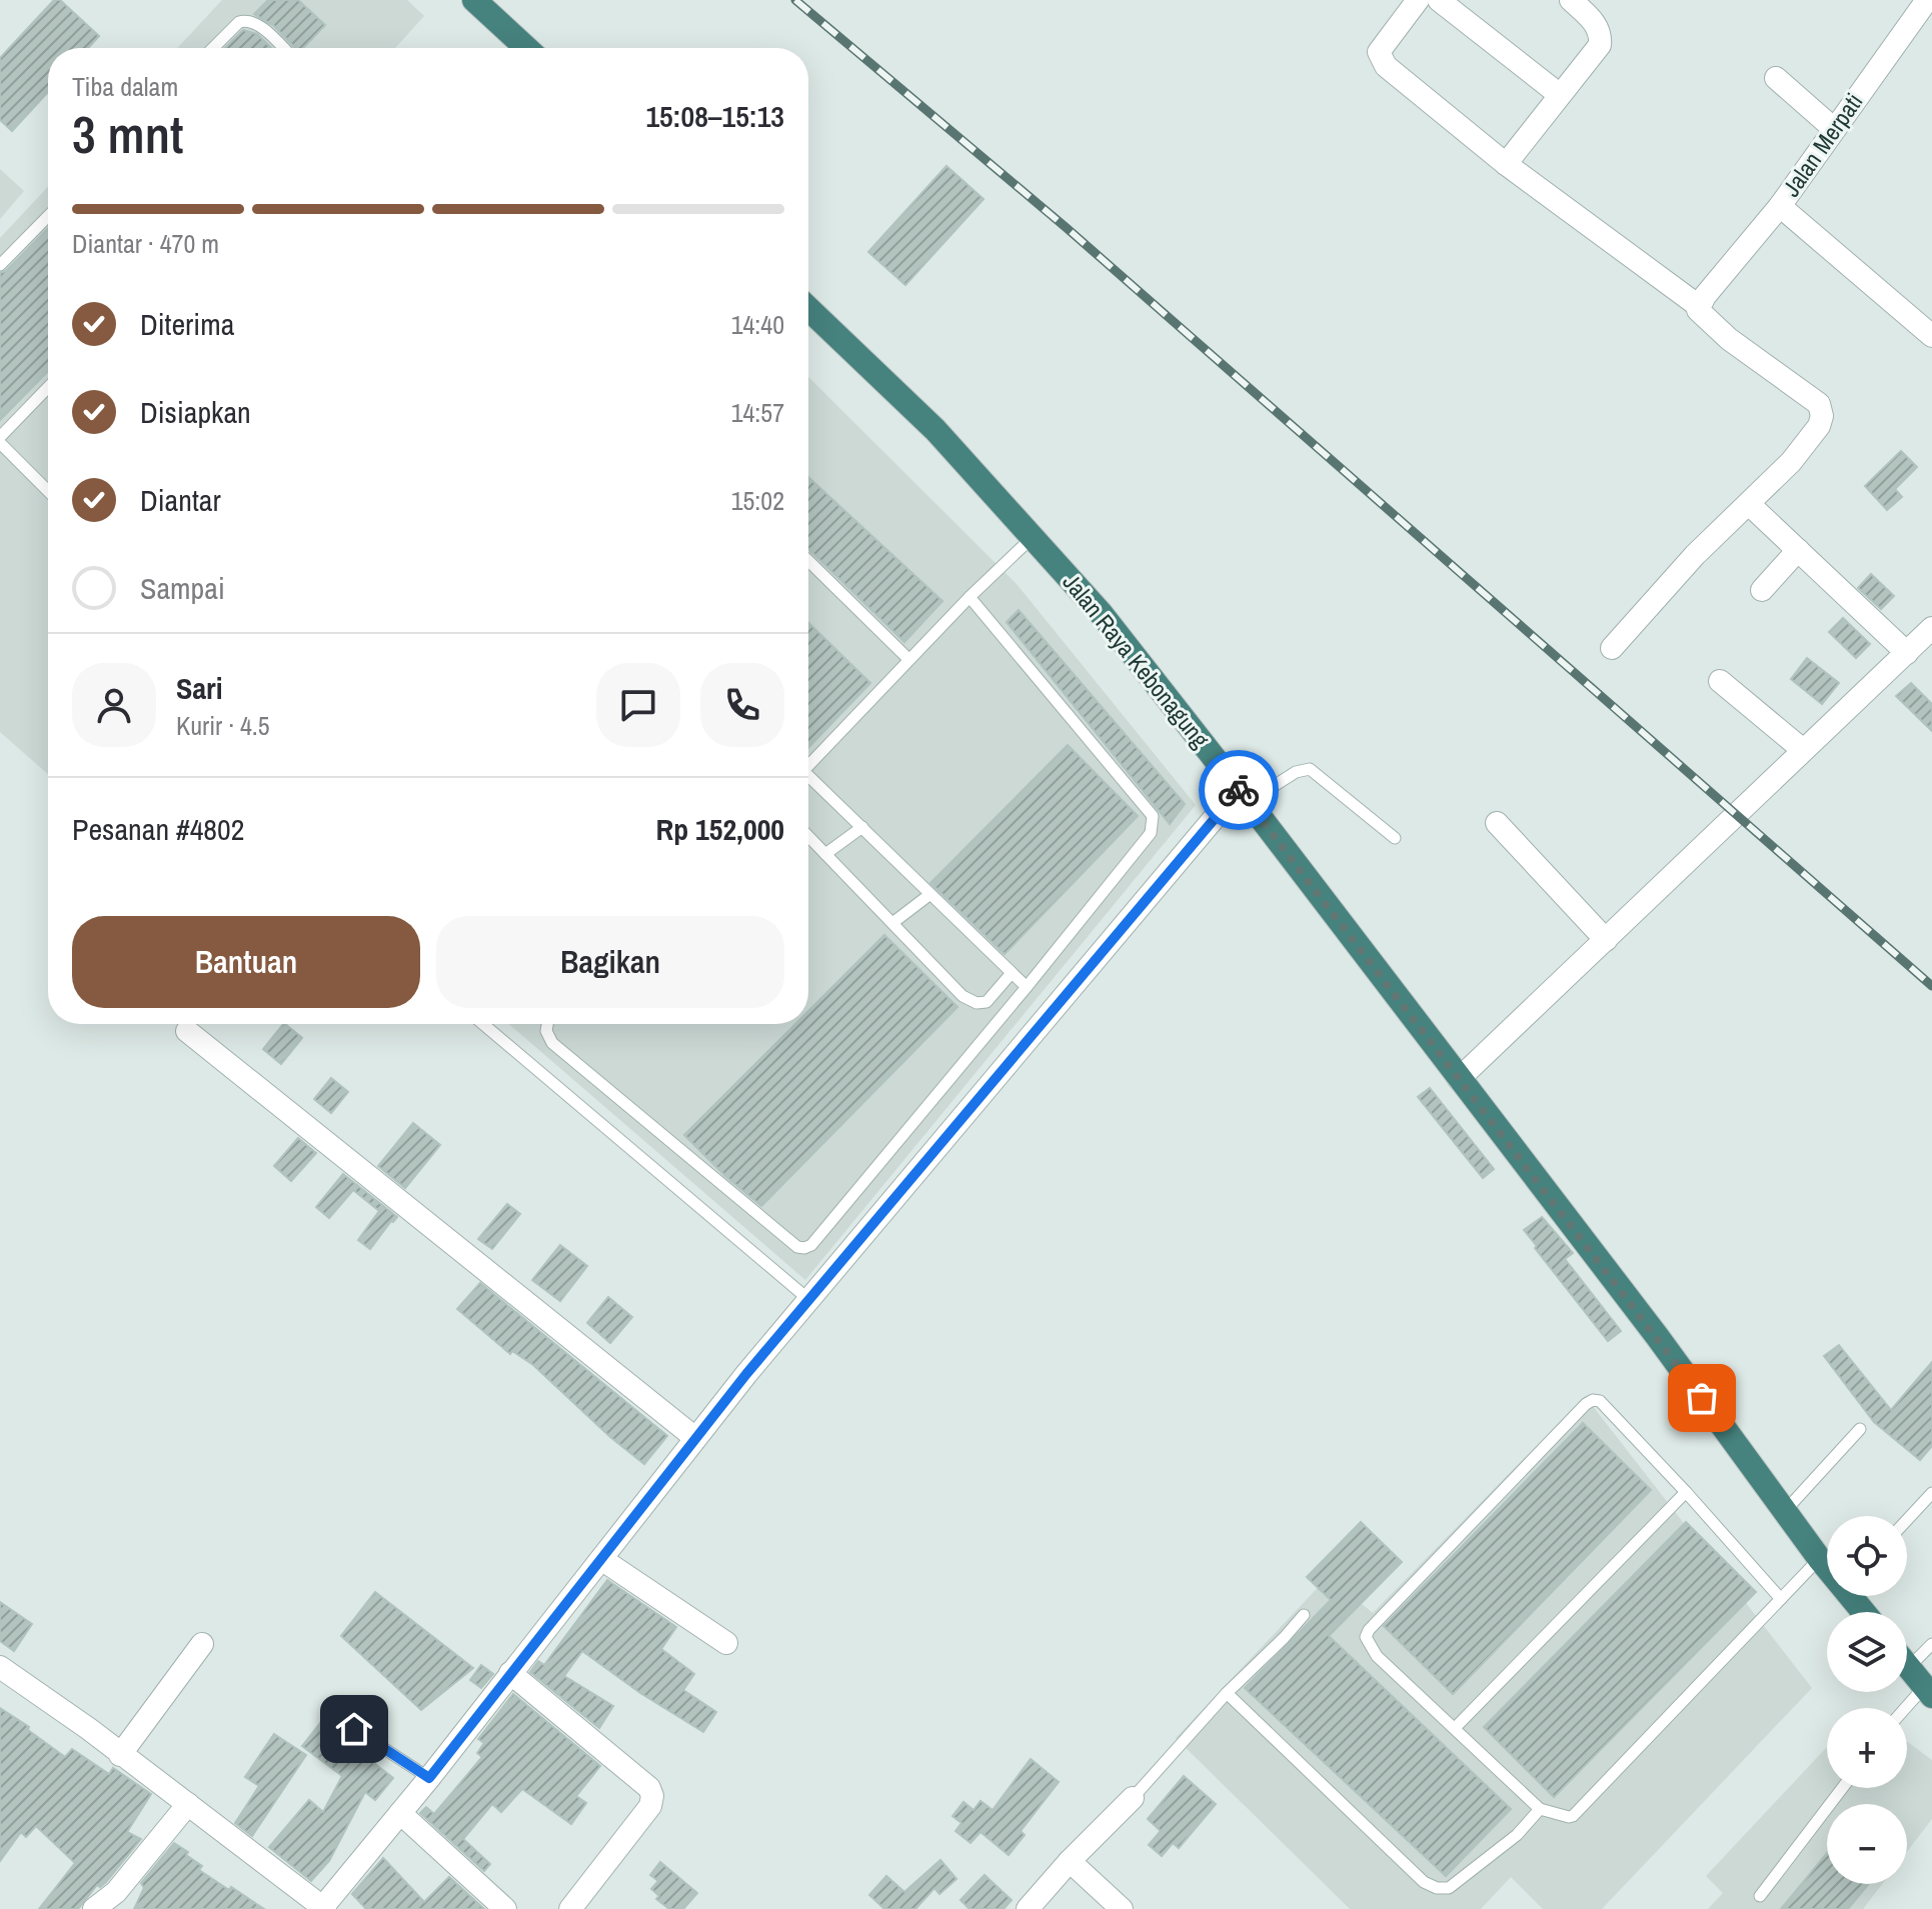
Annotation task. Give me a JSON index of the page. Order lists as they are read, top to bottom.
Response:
{
  "streets": {
    "highway": ["Jalan Raya Kebonagung"],
    "street": ["Jalan Merpati"]
  },
  "page": {
    "heading": ["3 mnt", "Tiba dalam", "15:08–15:13"],
    "panel": [
      "Sari",
      "Kurir · 4.5",
      "Pesanan #4802",
      "Rp 152,000"
    ],
    "bar": "Diantar · 470 m",
    "list": [
      ["Diterima", "14:40"],
      ["Disiapkan", "14:57"],
      ["Diantar", "15:02"],
      "Sampai"
    ],
    "buttons": ["Bantuan", "Bagikan"],
    "map_buttons": ["+", "−"]
  }
}
